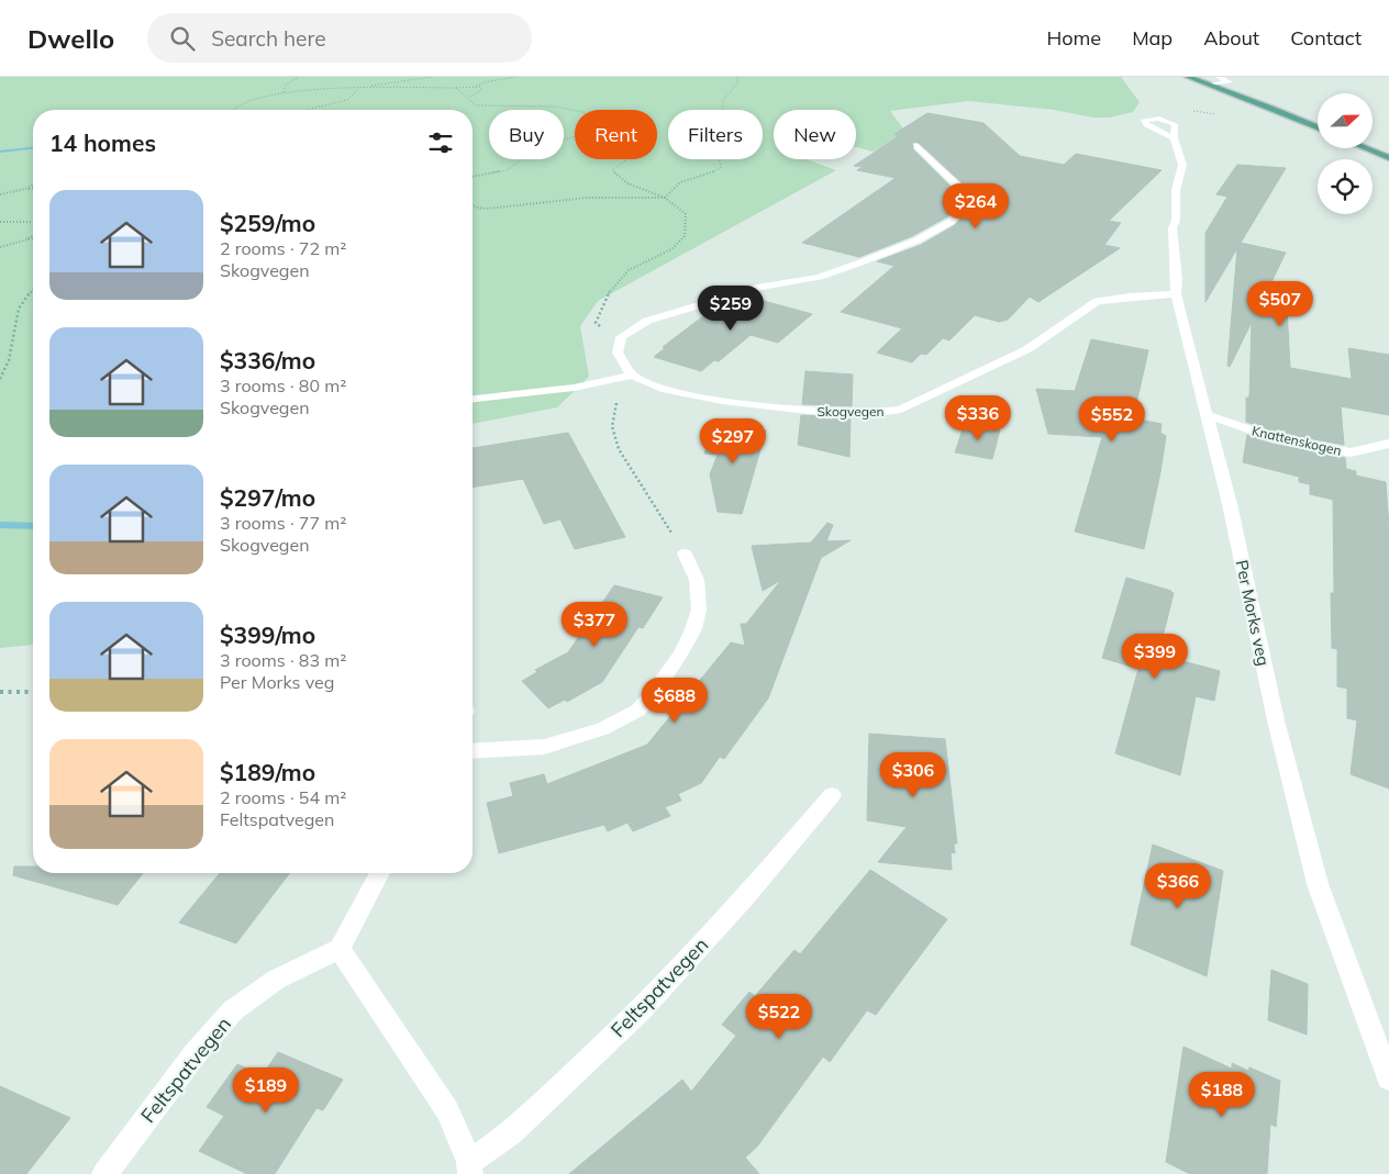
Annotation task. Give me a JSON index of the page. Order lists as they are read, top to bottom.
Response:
{
  "streets": {
    "street": [
      "Skogvegen",
      "Knattenskogen",
      "Per Morks veg",
      "Feltspatvegen"
    ]
  },
  "crossings": [
    ["Skogvegen", "Per Morks veg"],
    ["Knattenskogen", "Per Morks veg"]
  ],
  "north": "right",
  "page": {
    "header": "Dwello",
    "search": "Search here",
    "nav": [
      "Home",
      "Map",
      "About",
      "Contact"
    ],
    "chip": [
      "Buy",
      "Rent",
      "Filters",
      "New"
    ],
    "heading": "14 homes",
    "list": [
      {
        "name": "$259/mo",
        "note": "2 rooms · 72 m² · Skogvegen"
      },
      {
        "name": "$336/mo",
        "note": "3 rooms · 80 m² · Skogvegen"
      },
      {
        "name": "$297/mo",
        "note": "3 rooms · 77 m² · Skogvegen"
      },
      {
        "name": "$399/mo",
        "note": "3 rooms · 83 m² · Per Morks veg"
      },
      {
        "name": "$189/mo",
        "note": "2 rooms · 54 m² · Feltspatvegen"
      }
    ],
    "price": [
      "$264",
      "$507",
      "$259",
      "$336",
      "$552",
      "$297",
      "$377",
      "$399",
      "$688",
      "$306",
      "$366",
      "$522",
      "$189",
      "$188"
    ]
  }
}
